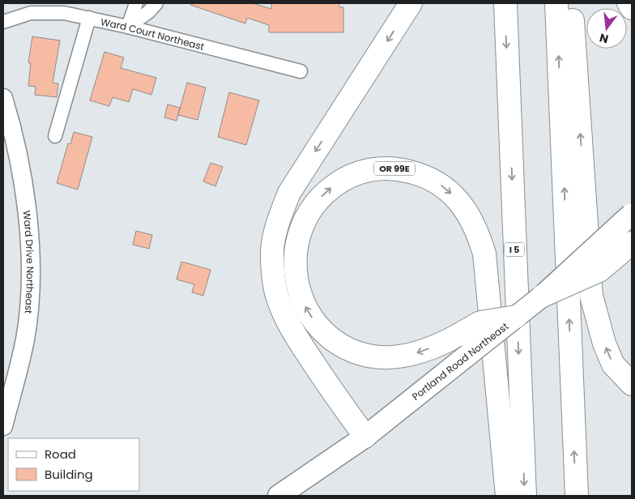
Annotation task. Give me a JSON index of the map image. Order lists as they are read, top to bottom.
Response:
{
  "streets": {
    "highway": ["OR 99E", "I 5"],
    "main road": ["Ward Drive Northeast", "Portland Road Northeast"],
    "street": ["Ward Court Northeast"]
  },
  "crossings": [
    ["OR 99E", "Portland Road Northeast"]
  ],
  "legend": ["Road", "Building"],
  "north": "bottom"
}
